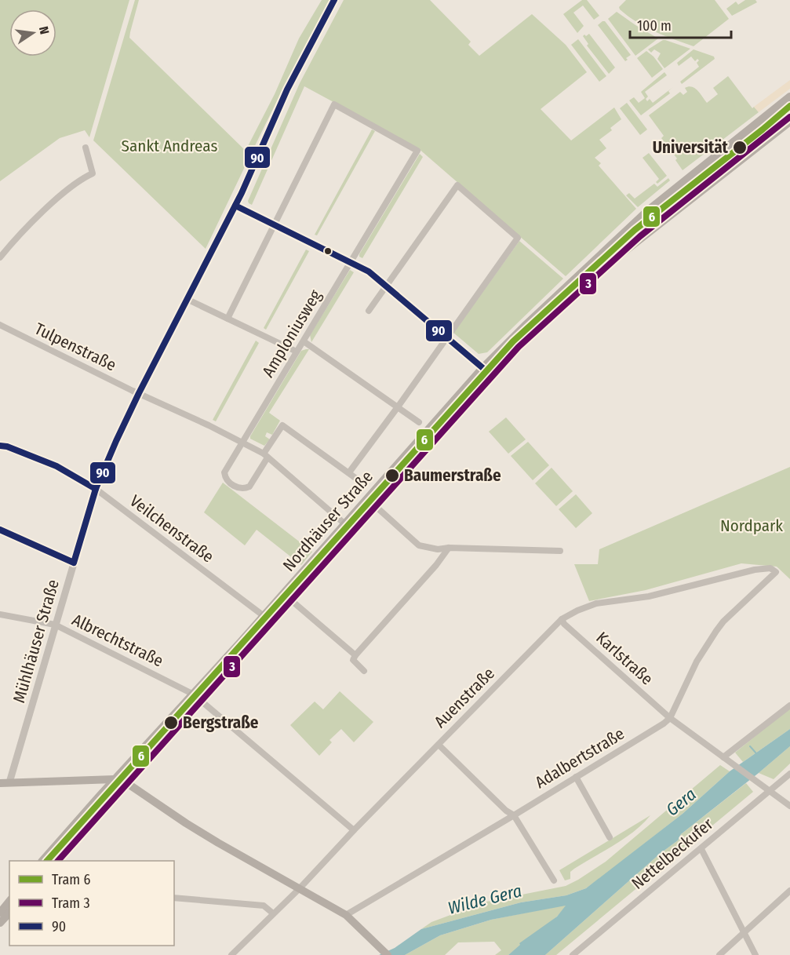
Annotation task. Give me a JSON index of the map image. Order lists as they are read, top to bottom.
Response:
{
  "streets": {
    "main road": ["Nordhäuser Straße"],
    "street": [
      "Amploniusweg",
      "Tulpenstraße",
      "Veilchenstraße",
      "Albrechtstraße",
      "Mühlhäuser Straße",
      "Karlstraße",
      "Auenstraße",
      "Adalbertstraße",
      "Nettelbeckufer"
    ]
  },
  "crossings": [
    ["Amploniusweg", "Tulpenstraße"],
    ["Tulpenstraße", "Nordhäuser Straße"],
    ["Tulpenstraße", "Mühlhäuser Straße"],
    ["Nordhäuser Straße", "Veilchenstraße"],
    ["Nordhäuser Straße", "Albrechtstraße"],
    ["Veilchenstraße", "Mühlhäuser Straße"],
    ["Albrechtstraße", "Mühlhäuser Straße"],
    ["Karlstraße", "Auenstraße"],
    ["Karlstraße", "Adalbertstraße"],
    ["Karlstraße", "Nettelbeckufer"],
    ["Auenstraße", "Adalbertstraße"]
  ],
  "water": ["Gera", "Wilde Gera"],
  "parks": ["Sankt Andreas", "Nordpark"],
  "places": ["Universität", "Baumerstraße", "Bergstraße"],
  "lines": ["transit line 90", "tram line 6", "tram line 3"],
  "legend": ["Tram 6", "Tram 3", "90"],
  "scale_bar": "100 m",
  "north": "right"
}
